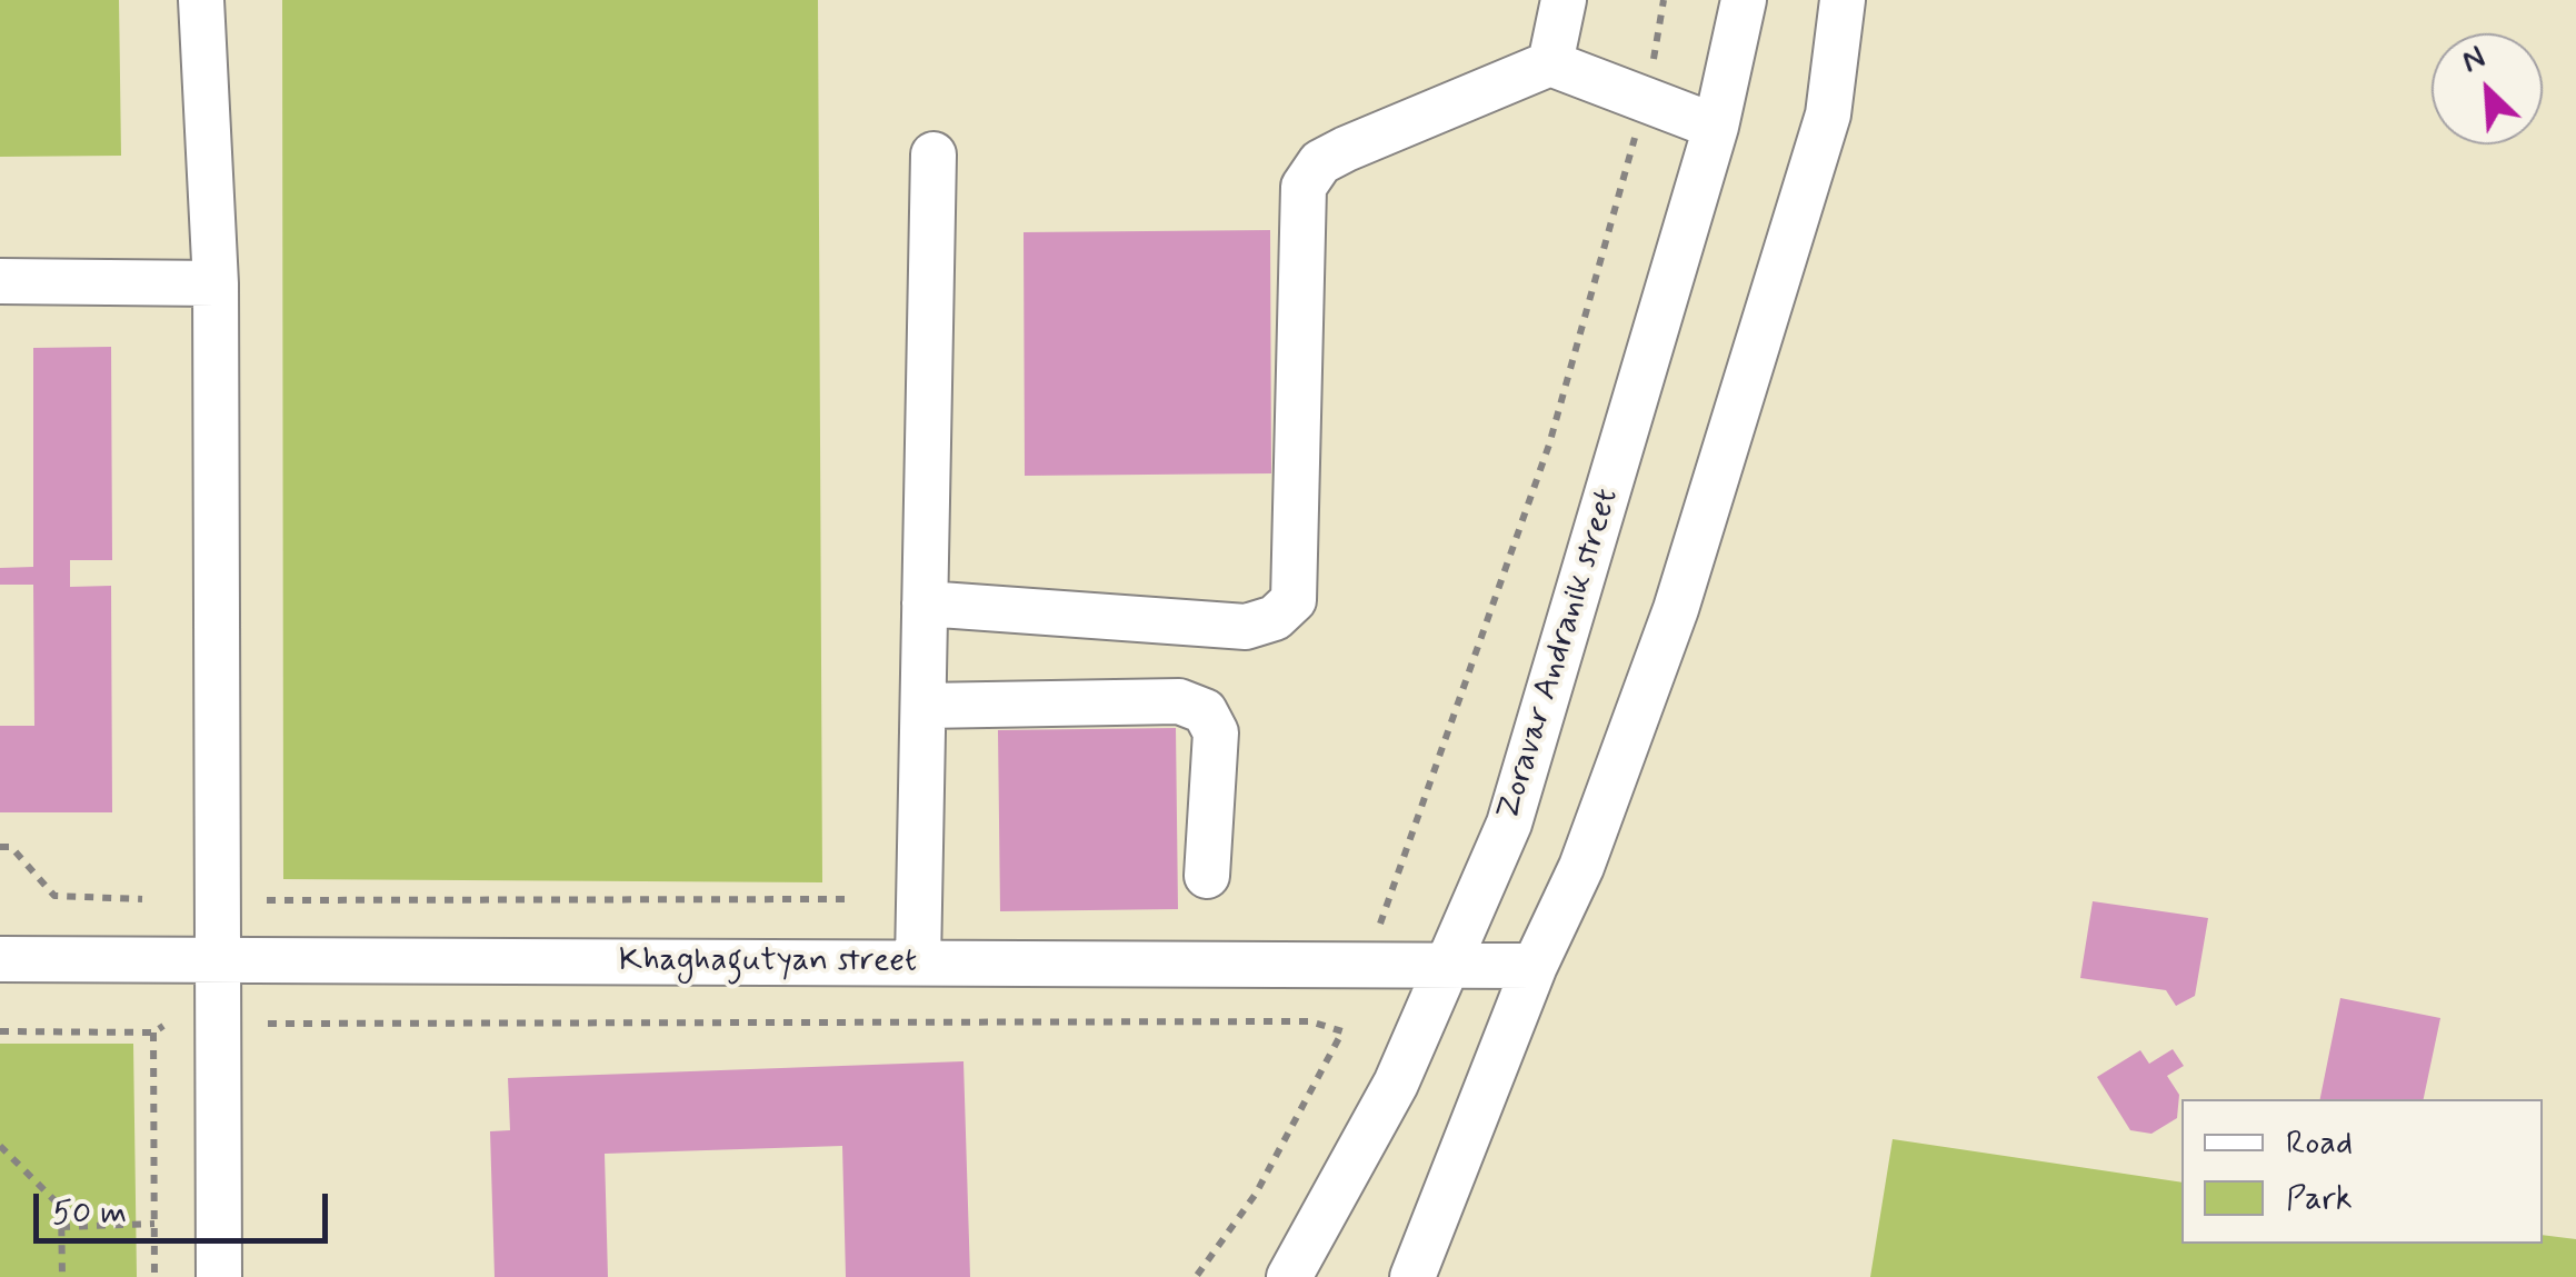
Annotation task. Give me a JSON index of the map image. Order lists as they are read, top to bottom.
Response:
{
  "streets": {
    "street": ["Zoravar Andranik street", "Khaghagutyan street"]
  },
  "crossings": [
    ["Zoravar Andranik street", "Khaghagutyan street"]
  ],
  "legend": ["Road", "Park"],
  "scale_bar": "50 m",
  "north": "top left"
}
